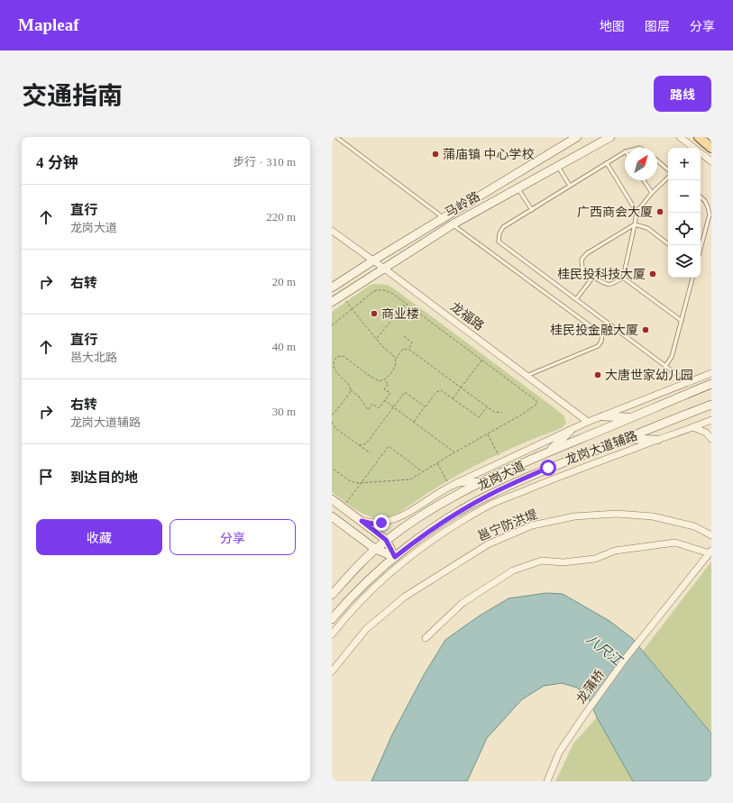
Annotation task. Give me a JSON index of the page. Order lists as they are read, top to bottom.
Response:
{
  "streets": {
    "main road": ["马岭路", "龙岗大道"],
    "street": [
      "龙福路",
      "龙岗大道辅路",
      "邕宁防洪堤",
      "龙蒲桥"
    ]
  },
  "crossings": [
    ["马岭路", "龙福路"],
    ["龙福路", "龙岗大道辅路"],
    ["龙岗大道辅路", "龙岗大道"]
  ],
  "water": ["八尺江"],
  "places": [
    "蒲庙镇 中心学校",
    "广西商会大厦",
    "桂民投科技大厦",
    "商业楼",
    "桂民投金融大厦",
    "大唐世家幼儿园"
  ],
  "north": "top right",
  "page": {
    "header": "Mapleaf",
    "nav": ["地图", "图层", "分享"],
    "title": "交通指南",
    "buttons": [
      "路线",
      ["收藏", "分享"]
    ],
    "heading": ["4 分钟", "步行 · 310 m"],
    "map_buttons": ["+", "−"],
    "list": [
      ["直行", "龙岗大道", "220 m"],
      ["右转", "20 m"],
      ["直行", "邕大北路", "40 m"],
      ["右转", "龙岗大道辅路", "30 m"],
      "到达目的地"
    ]
  }
}
